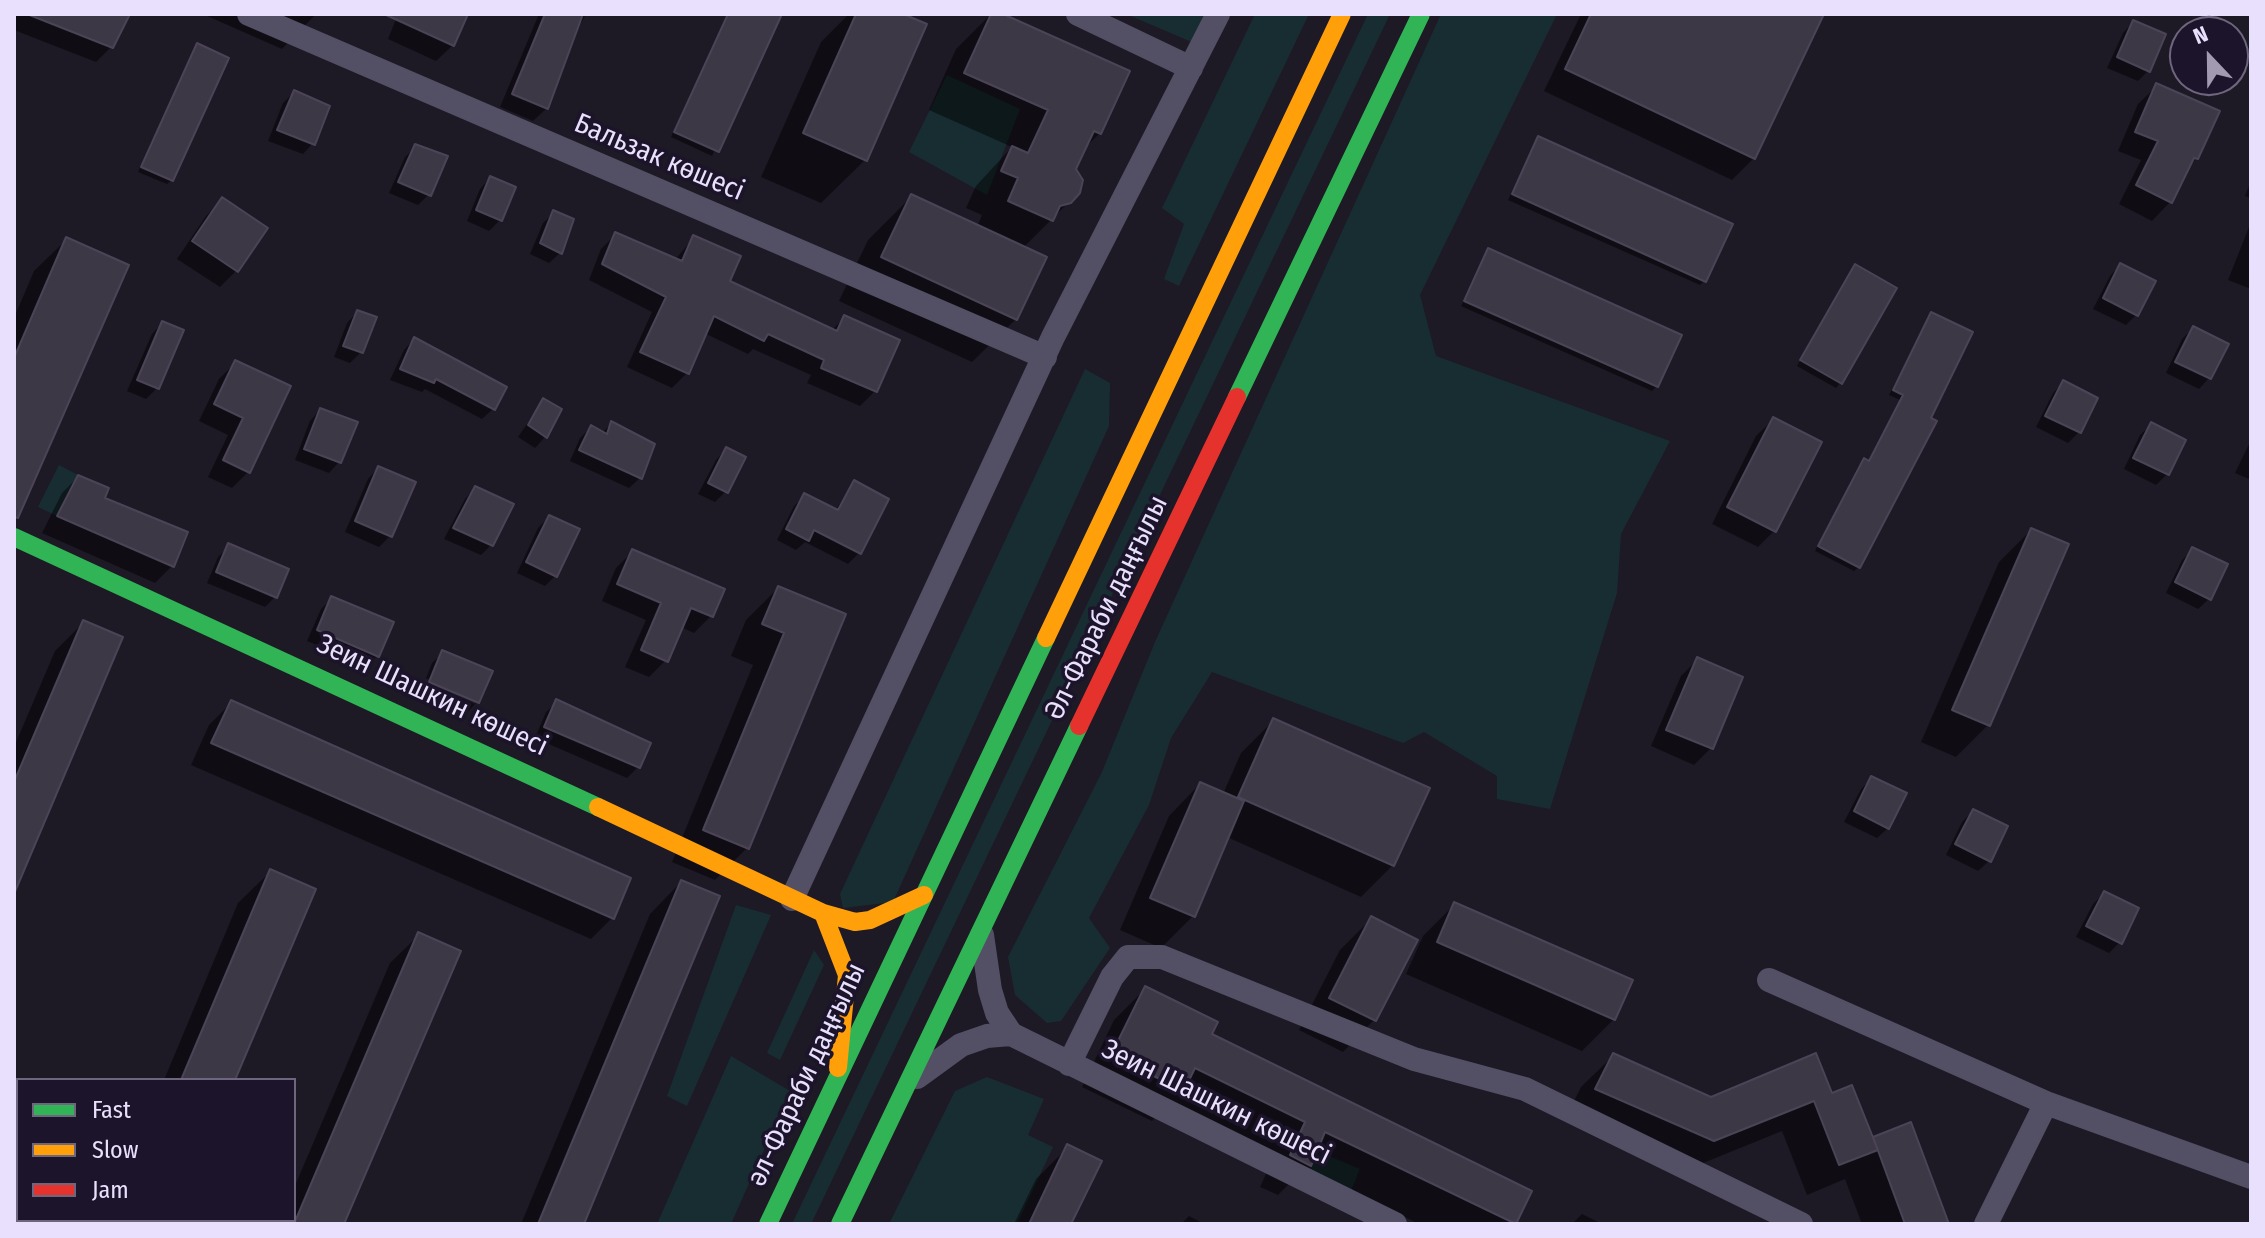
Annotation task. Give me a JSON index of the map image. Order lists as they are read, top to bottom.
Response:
{
  "streets": {
    "main road": ["Әл-Фараби даңғылы", "Зеин Шашкин көшесі", "әл-Фараби даңғылы"],
    "street": ["Бальзак көшесі"]
  },
  "crossings": [
    ["Әл-Фараби даңғылы", "Зеин Шашкин көшесі"],
    ["Әл-Фараби даңғылы", "әл-Фараби даңғылы"]
  ],
  "legend": ["Fast", "Slow", "Jam"],
  "north": "top"
}
